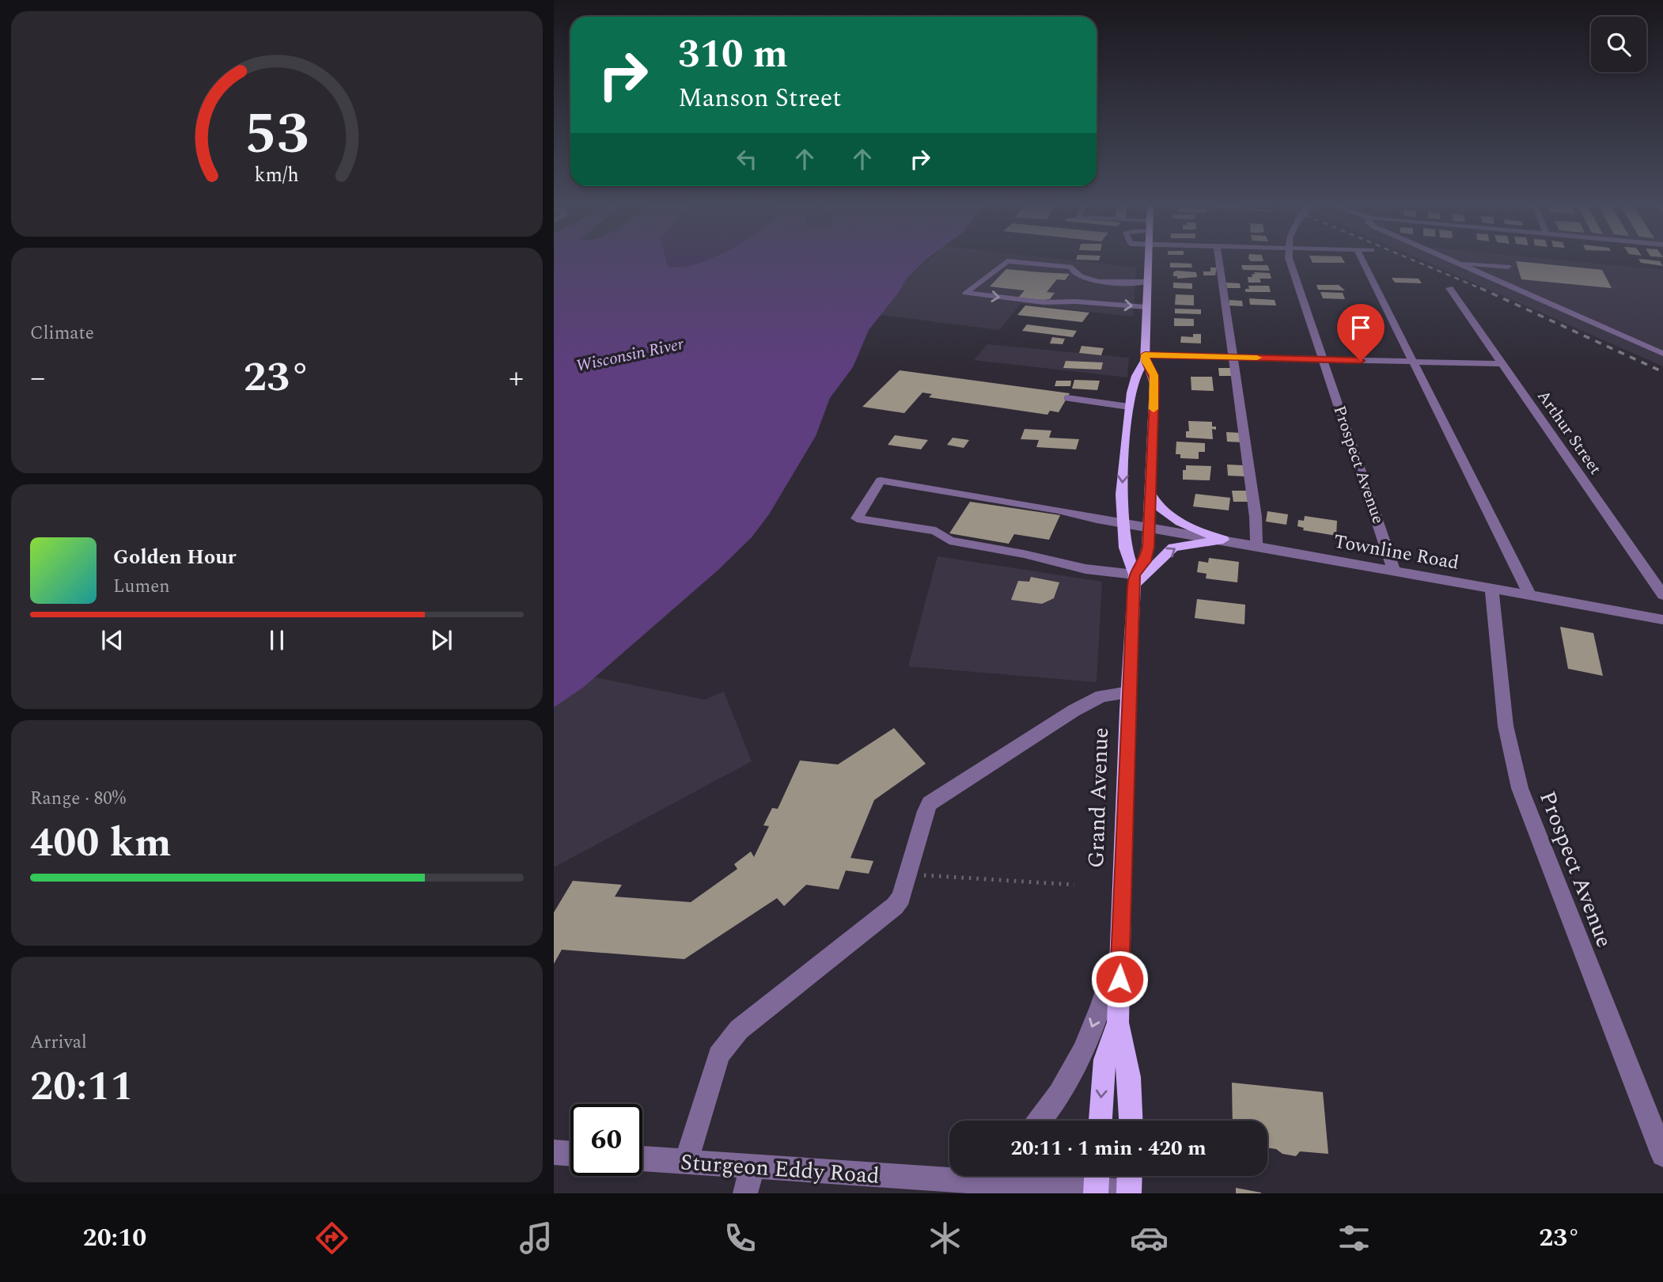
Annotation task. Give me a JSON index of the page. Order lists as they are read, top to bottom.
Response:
{
  "streets": {
    "main road": ["Grand Avenue"],
    "street": [
      "Arthur Street",
      "Prospect Avenue",
      "Townline Road",
      "Sturgeon Eddy Road"
    ]
  },
  "crossings": [
    ["Prospect Avenue", "Townline Road"],
    ["Townline Road", "Grand Avenue"]
  ],
  "water": ["Wisconsin River"],
  "page": {
    "turn": ["310 m", "Manson Street"],
    "tile": [
      "Climate",
      ["Range · 80%", "400 km"],
      ["Arrival", "20:11"]
    ],
    "heat": ["−", "23°", "+"],
    "song": ["Golden Hour", "Lumen"],
    "limit": "60",
    "trip": "20:11 · 1 min · 420 m",
    "tabs": ["20:10", "23°"],
    "gauge": ["53", "km/h"]
  }
}
